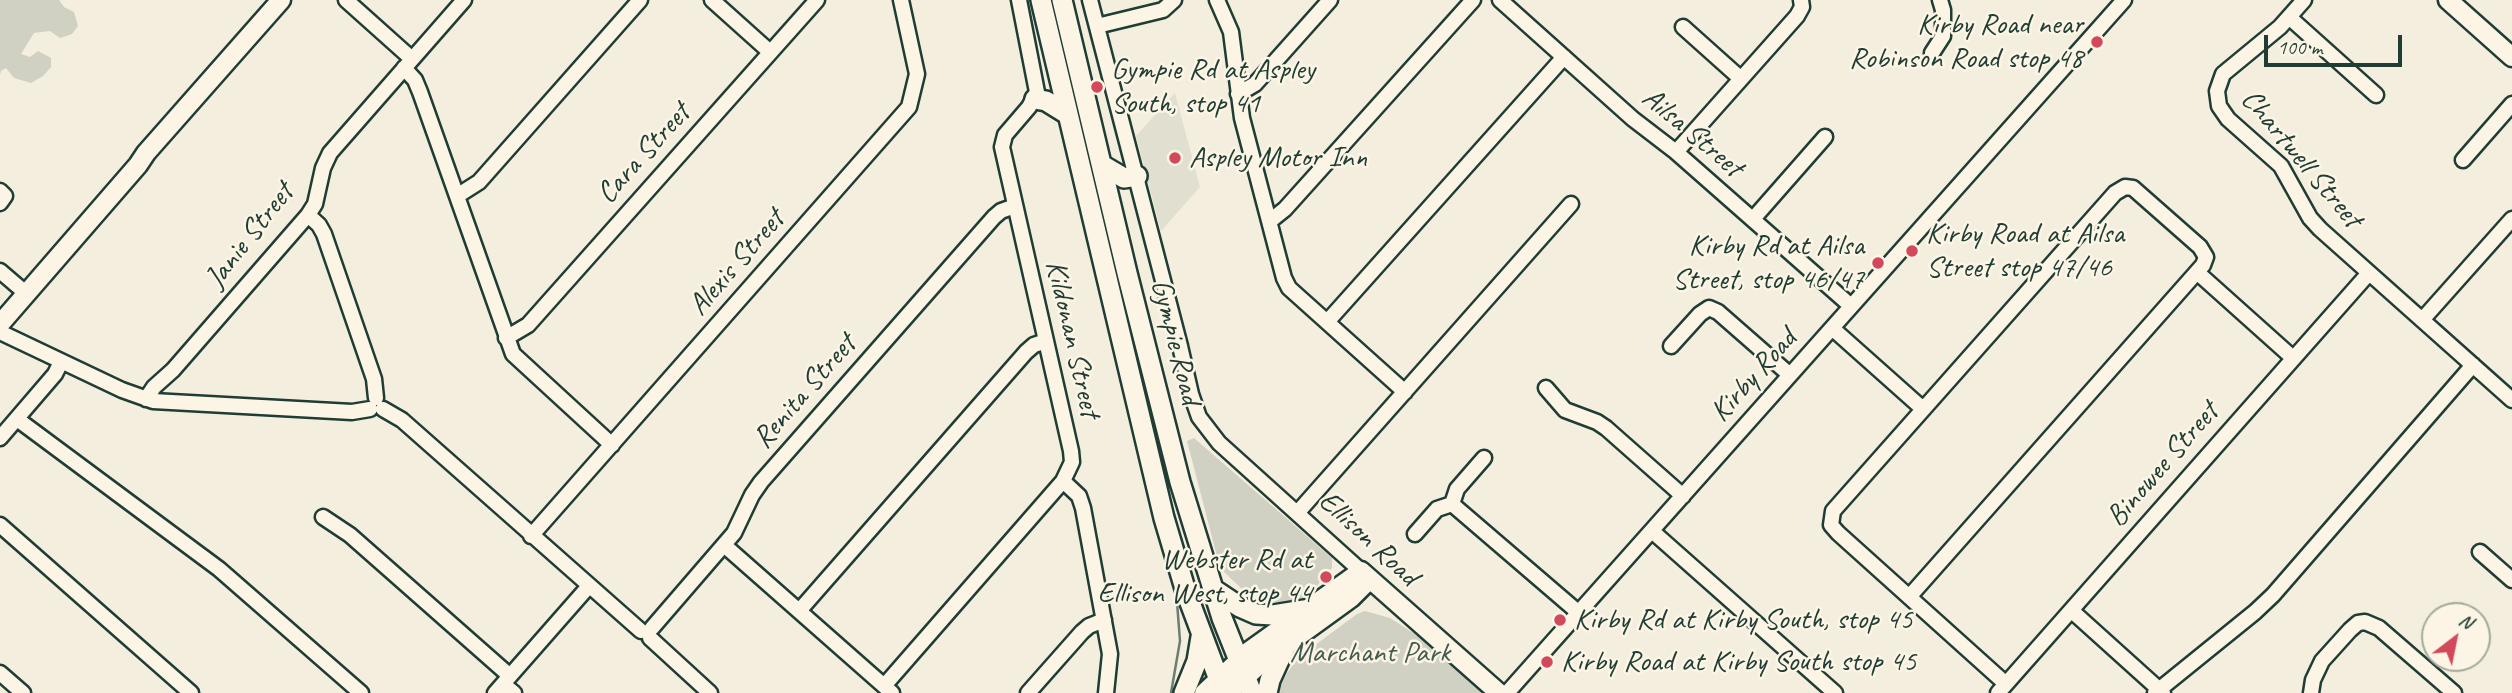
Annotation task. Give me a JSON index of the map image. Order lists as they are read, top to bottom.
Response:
{
  "streets": {
    "highway": ["Gympie Road"],
    "main road": ["Ellison Road"],
    "street": [
      "Ailsa Street",
      "Cara Street",
      "Chartwell Street",
      "Janie Street",
      "Alexis Street",
      "Kildonan Street",
      "Kirby Road",
      "Renita Street",
      "Binowee Street"
    ]
  },
  "crossings": [
    ["Ailsa Street", "Kirby Road"],
    ["Chartwell Street", "Binowee Street"],
    ["Kildonan Street", "Renita Street"],
    ["Gympie Road", "Ellison Road"]
  ],
  "parks": ["Marchant Park"],
  "places": [
    "Kirby Road near Robinson Road stop 48",
    "Gympie Rd at Aspley South, stop 41",
    "Aspley Motor Inn",
    "Kirby Road at Ailsa Street stop 47/46",
    "Kirby Rd at Ailsa Street, stop 46/47",
    "Webster Rd at Ellison West, stop 44",
    "Kirby Rd at Kirby South, stop 45",
    "Kirby Road at Kirby South stop 45"
  ],
  "scale_bar": "100 m",
  "north": "top right"
}
